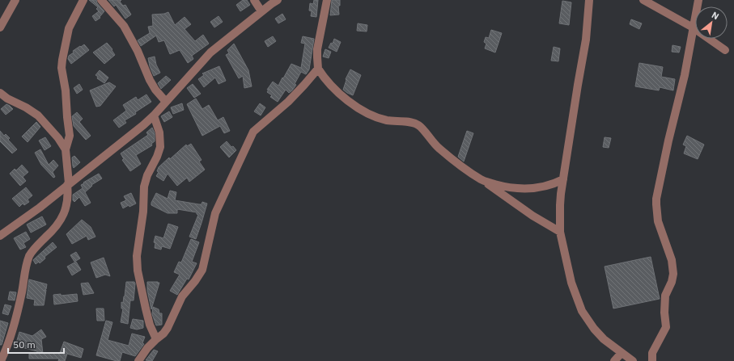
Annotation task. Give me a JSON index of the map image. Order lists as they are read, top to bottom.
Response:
{
  "scale_bar": "50 m",
  "north": "top right"
}
